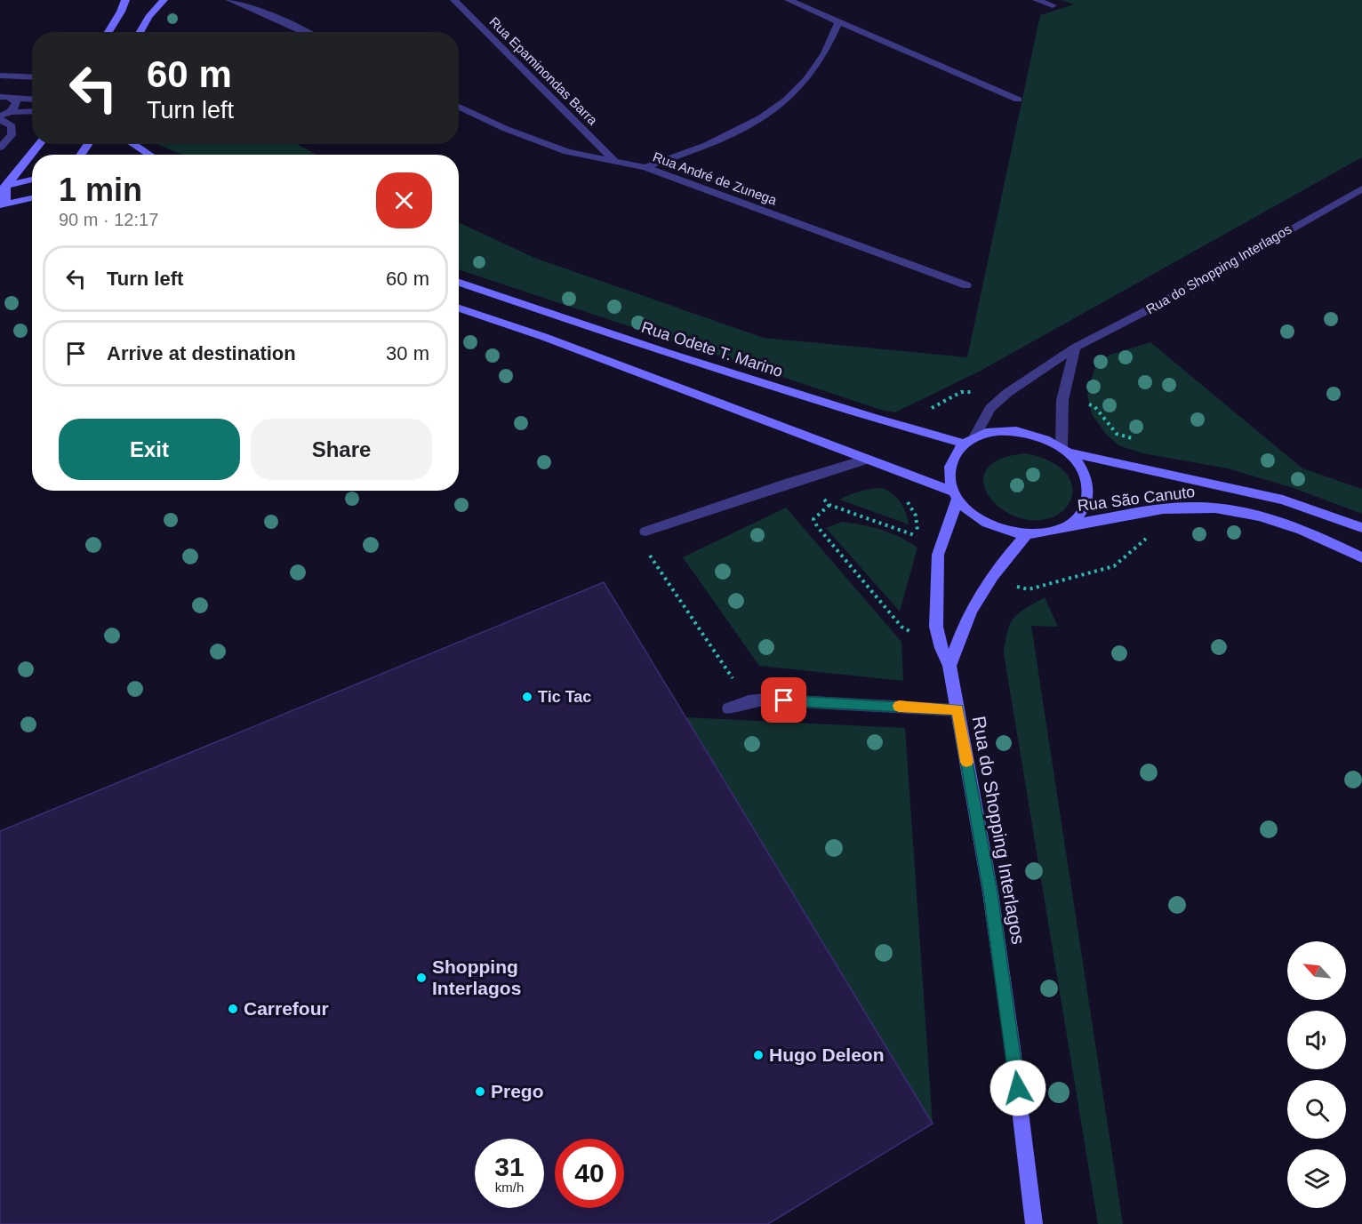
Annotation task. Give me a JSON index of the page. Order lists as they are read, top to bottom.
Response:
{
  "streets": {
    "street": [
      "Rua Epaminondas Barra",
      "Rua André de Zunega",
      "Rua do Shopping Interlagos",
      "Rua Odete T. Marino",
      "Rua São Canuto"
    ]
  },
  "crossings": [
    ["Rua Epaminondas Barra", "Rua André de Zunega"],
    ["Rua do Shopping Interlagos", "Rua Odete T. Marino"],
    ["Rua do Shopping Interlagos", "Rua São Canuto"],
    ["Rua Odete T. Marino", "Rua São Canuto"]
  ],
  "places": [
    "Tic Tac",
    "Shopping Interlagos",
    "Carrefour",
    "Hugo Deleon",
    "Prego"
  ],
  "north": "top left",
  "page": {
    "turn": ["60 m", "Turn left"],
    "heading": ["1 min", "90 m · 12:17"],
    "list": [
      {
        "name": "Turn left",
        "value": "60 m"
      },
      {
        "name": "Arrive at destination",
        "value": "30 m"
      }
    ],
    "buttons": ["Exit", "Share"],
    "speed": "31 km/h",
    "limit": "40"
  }
}
